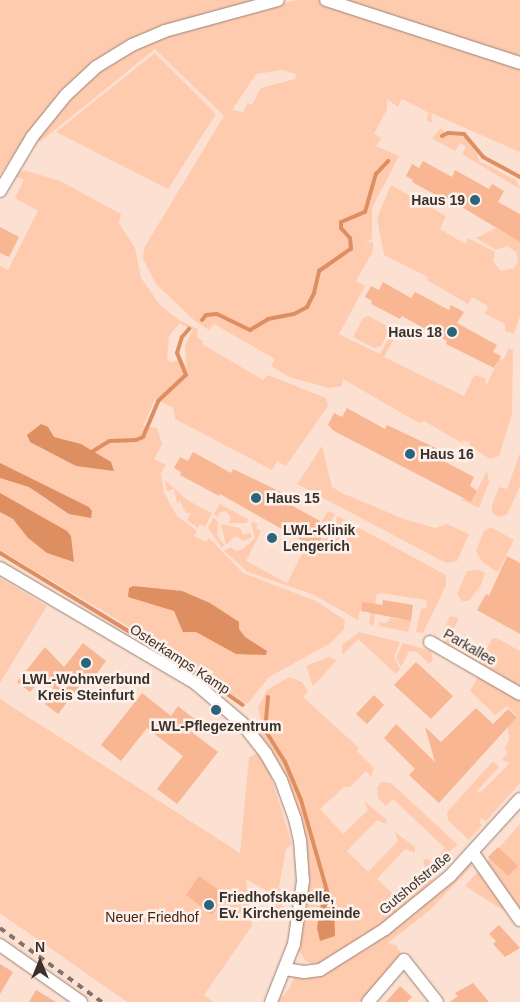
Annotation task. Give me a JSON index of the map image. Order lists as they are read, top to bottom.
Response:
{
  "streets": {
    "street": ["Parkallee", "Osterkamps Kamp", "Gutshofstraße"]
  },
  "crossings": [
    ["Osterkamps Kamp", "Gutshofstraße"]
  ],
  "parks": ["Neuer Friedhof"],
  "places": [
    "Haus 19",
    "Haus 18",
    "Haus 16",
    "Haus 15",
    "LWL-Klinik Lengerich",
    "LWL-Wohnverbund Kreis Steinfurt",
    "LWL-Pflegezentrum",
    "Friedhofskapelle, Ev. Kirchengemeinde"
  ],
  "north": "top"
}
